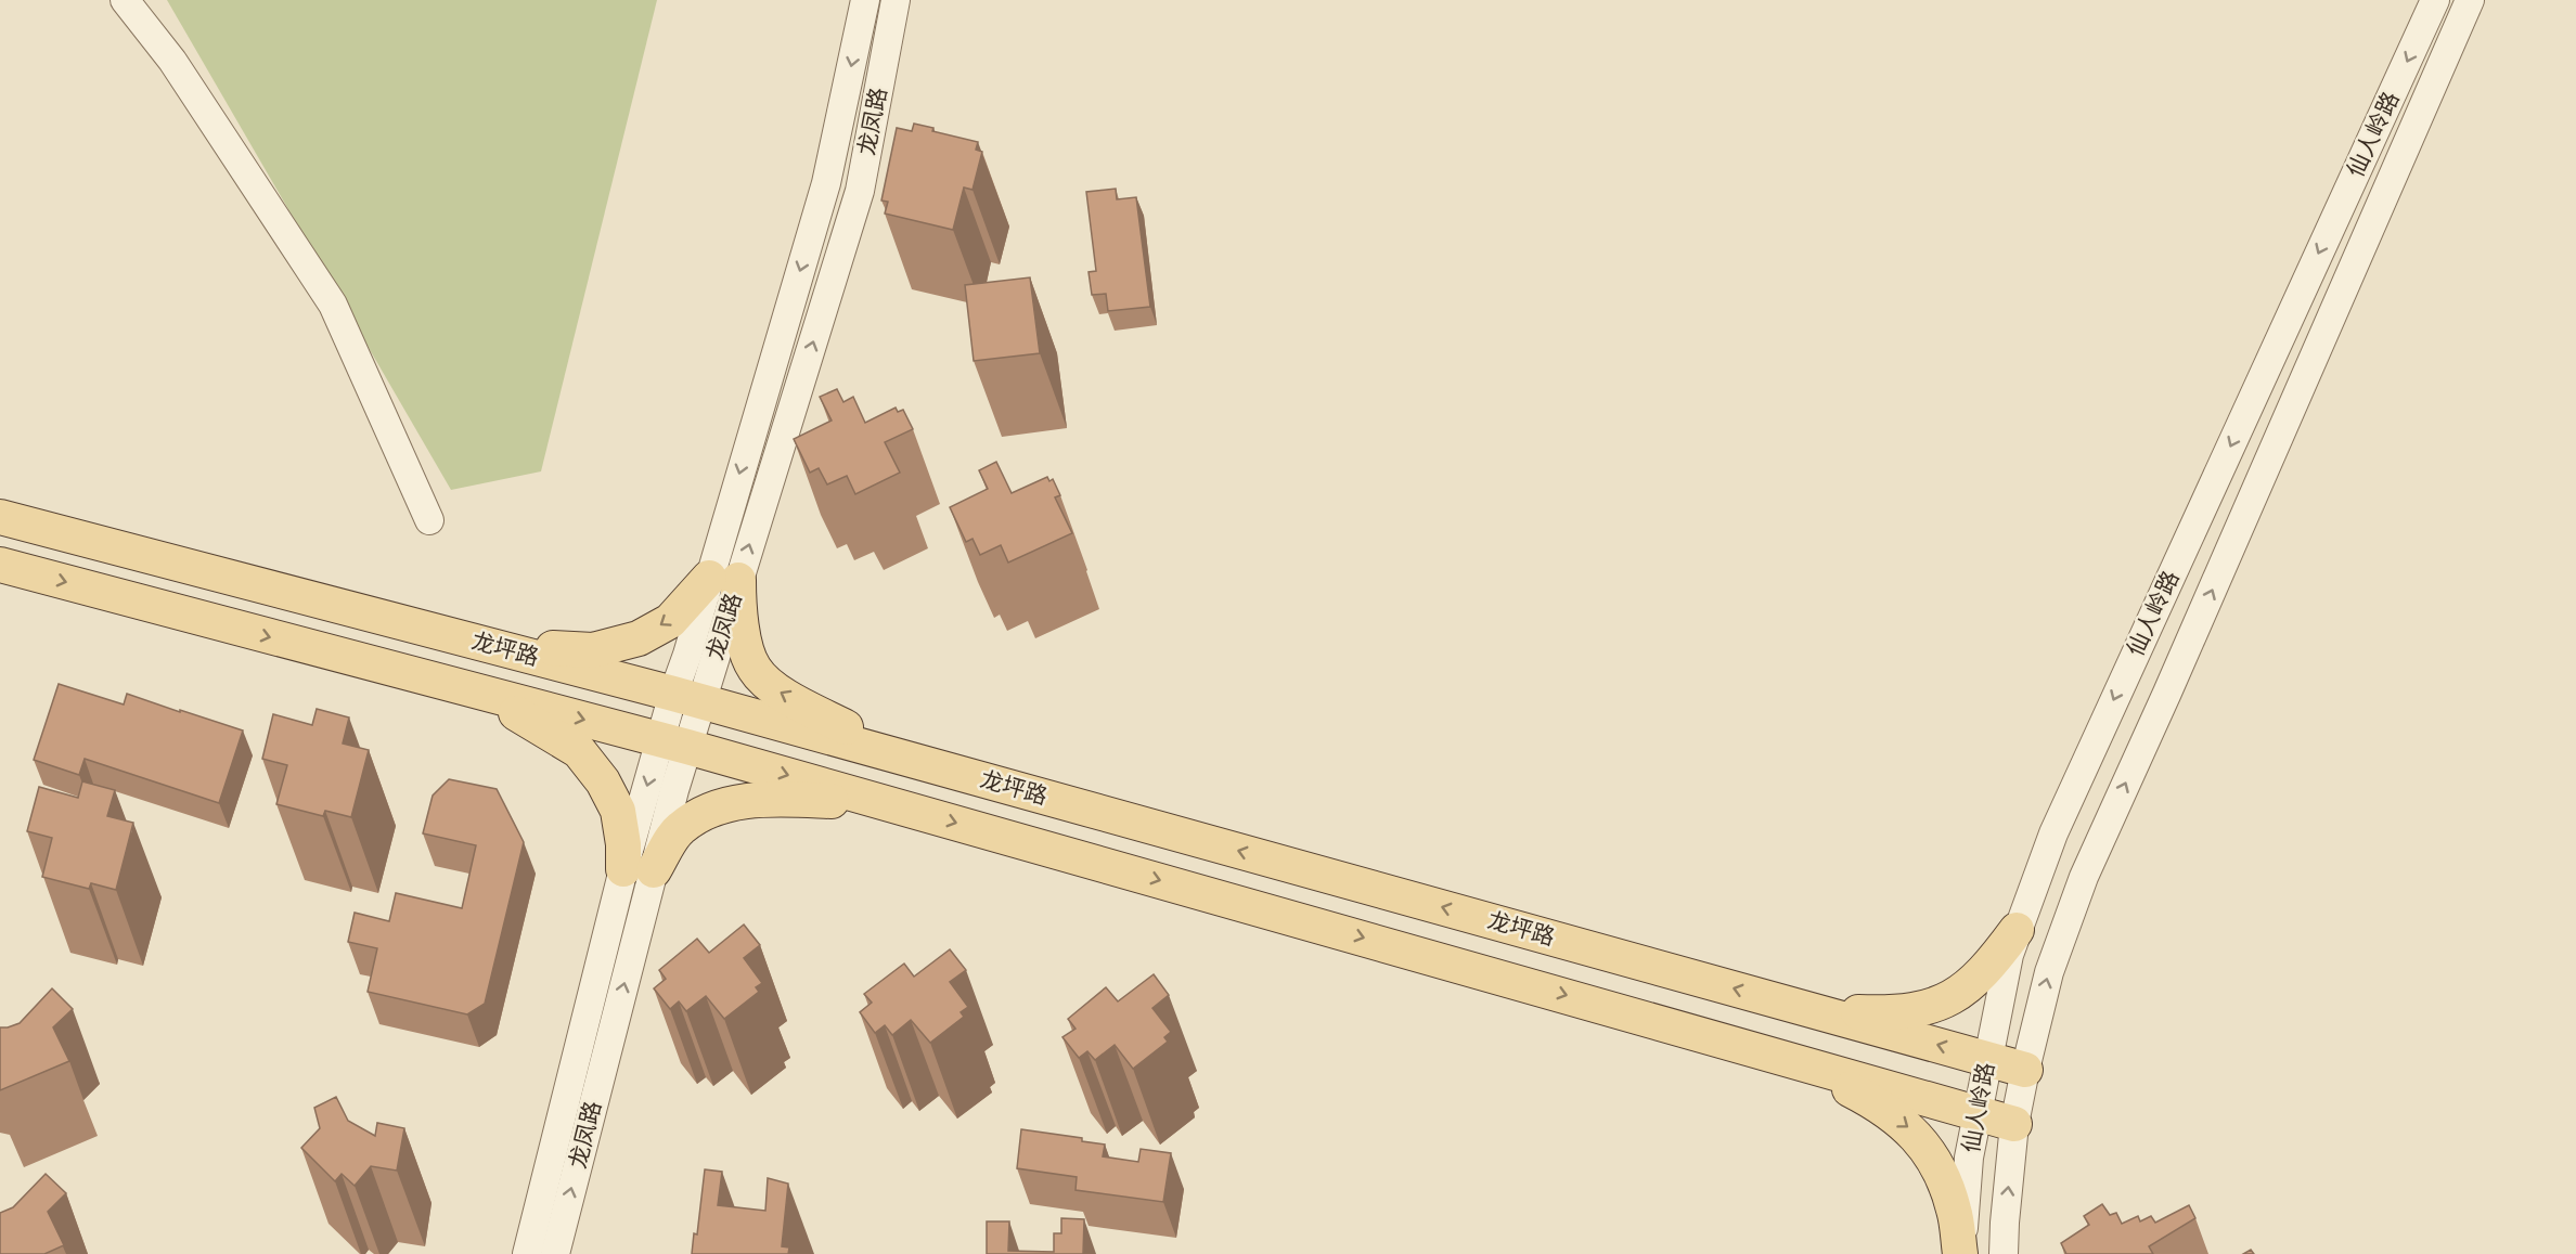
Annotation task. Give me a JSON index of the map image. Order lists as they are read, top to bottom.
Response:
{
  "streets": {
    "main road": ["龙坪路"],
    "street": ["龙凤路", "仙人岭路"]
  },
  "crossings": [
    ["龙凤路", "龙坪路"],
    ["仙人岭路", "龙坪路"]
  ]
}
